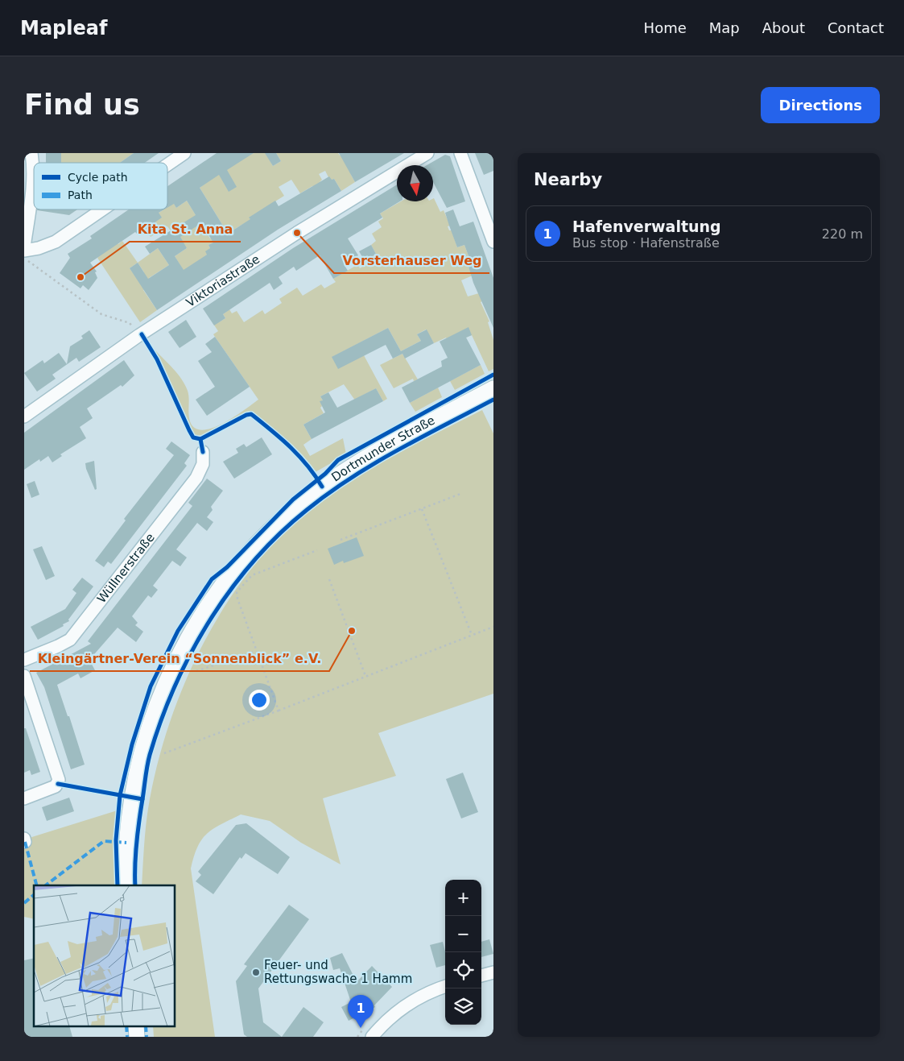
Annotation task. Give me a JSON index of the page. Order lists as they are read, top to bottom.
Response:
{
  "streets": {
    "main road": ["Dortmunder Straße"],
    "street": ["Viktoriastraße", "Wüllnerstraße"]
  },
  "places": [
    "Vorsterhauser Weg",
    "Kita St. Anna",
    "Kleingärtner-Verein “Sonnenblick” e.V.",
    "Feuer- und Rettungswache 1 Hamm"
  ],
  "legend": ["Cycle path", "Path"],
  "north": "bottom",
  "page": {
    "header": "Mapleaf",
    "nav": [
      "Home",
      "Map",
      "About",
      "Contact"
    ],
    "buttons": "Directions",
    "title": "Find us",
    "heading": "Nearby",
    "list": [
      {
        "mark": "1",
        "name": "Hafenverwaltung",
        "note": "Bus stop · Hafenstraße",
        "value": "220 m"
      }
    ],
    "map_buttons": ["+", "−"],
    "pins": "1"
  }
}
